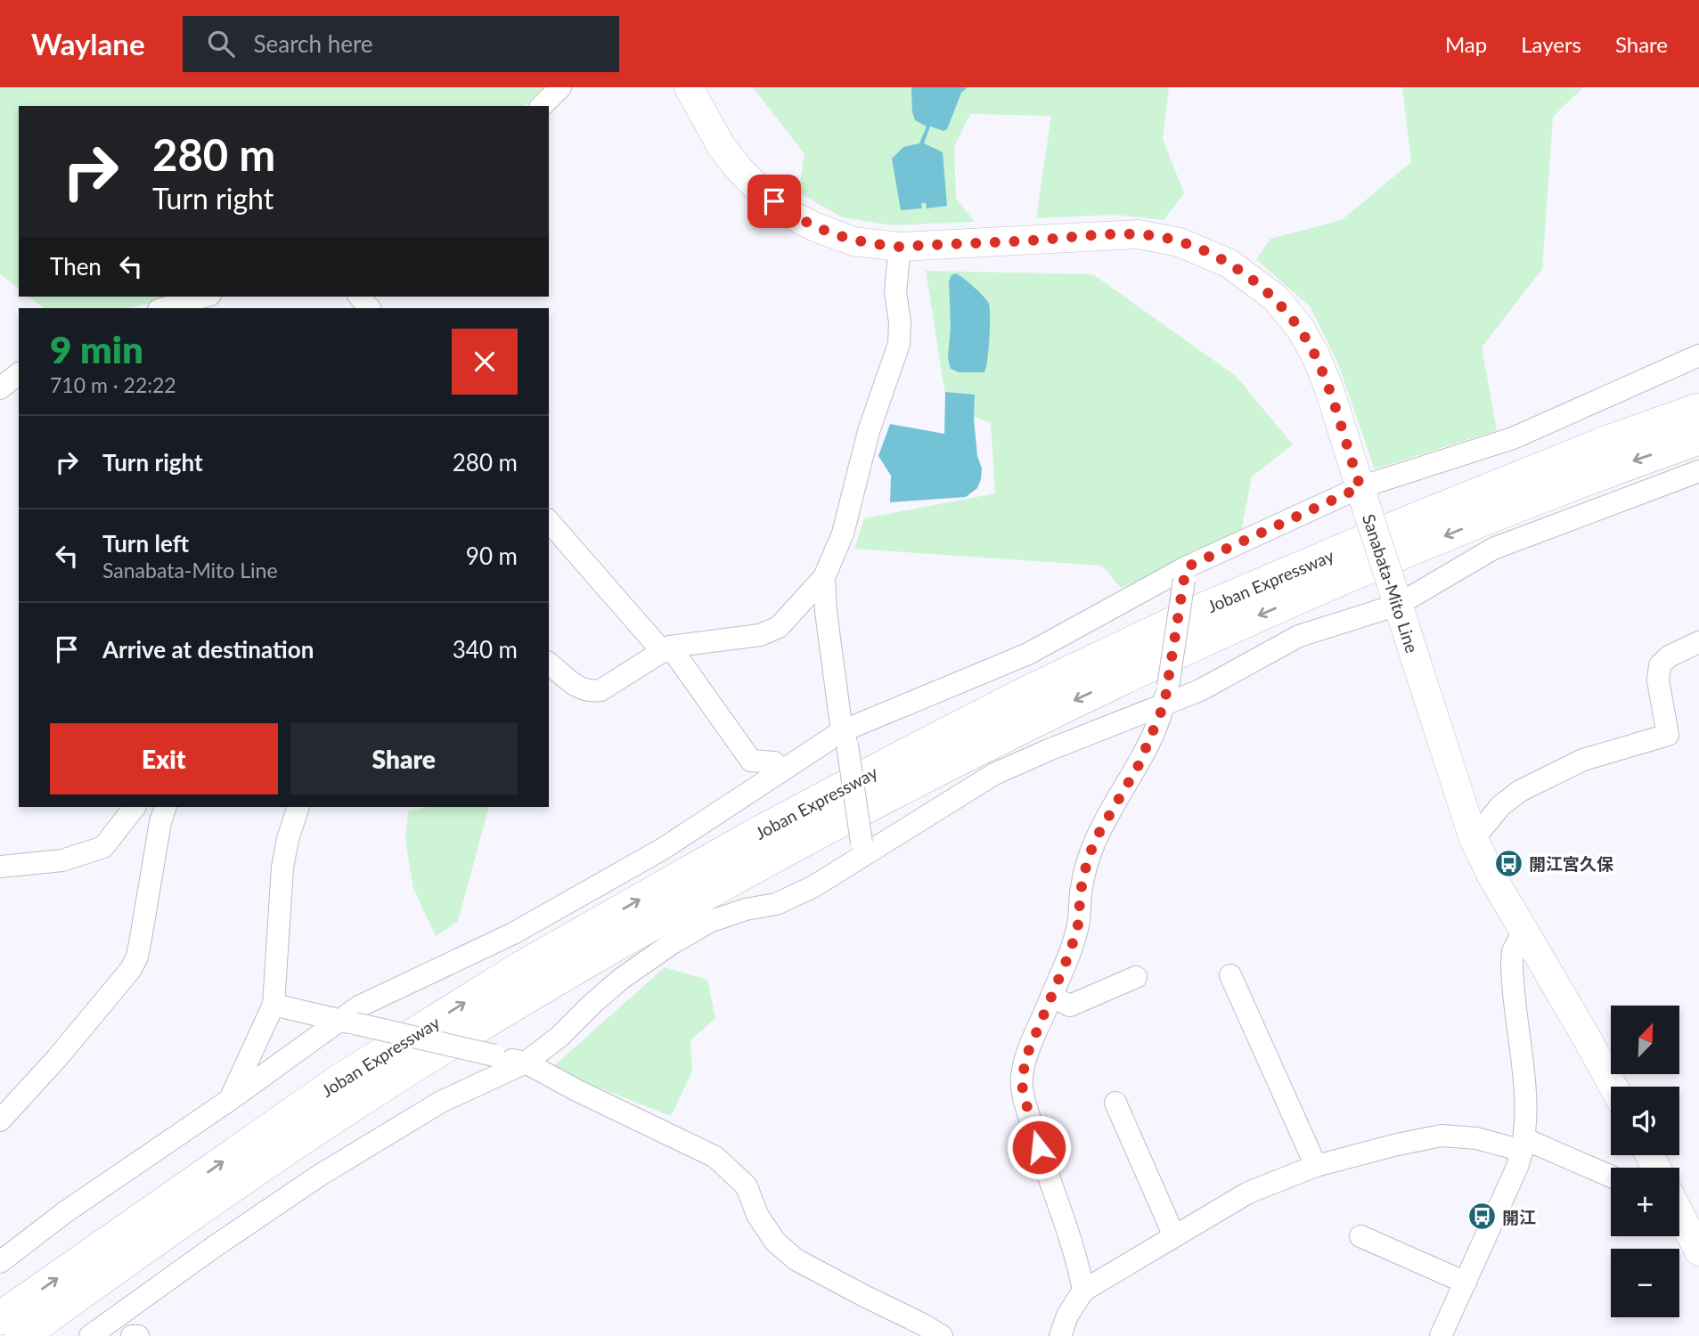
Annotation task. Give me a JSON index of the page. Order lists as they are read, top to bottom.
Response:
{
  "streets": {
    "highway": ["Joban Expressway"],
    "main road": ["Sanabata-Mito Line"]
  },
  "places": {
    "bus stop": ["開江宮久保", "開江"]
  },
  "north": "top right",
  "page": {
    "header": "Waylane",
    "search": "Search here",
    "nav": ["Map", "Layers", "Share"],
    "turn": ["280 m", "Turn right"],
    "then": "Then",
    "heading": ["9 min", "710 m · 22:22"],
    "list": [
      {
        "name": "Turn right",
        "value": "280 m"
      },
      {
        "name": "Turn left",
        "note": "Sanabata-Mito Line",
        "value": "90 m"
      },
      {
        "name": "Arrive at destination",
        "value": "340 m"
      }
    ],
    "buttons": ["Exit", "Share"],
    "map_buttons": ["+", "−"]
  }
}
